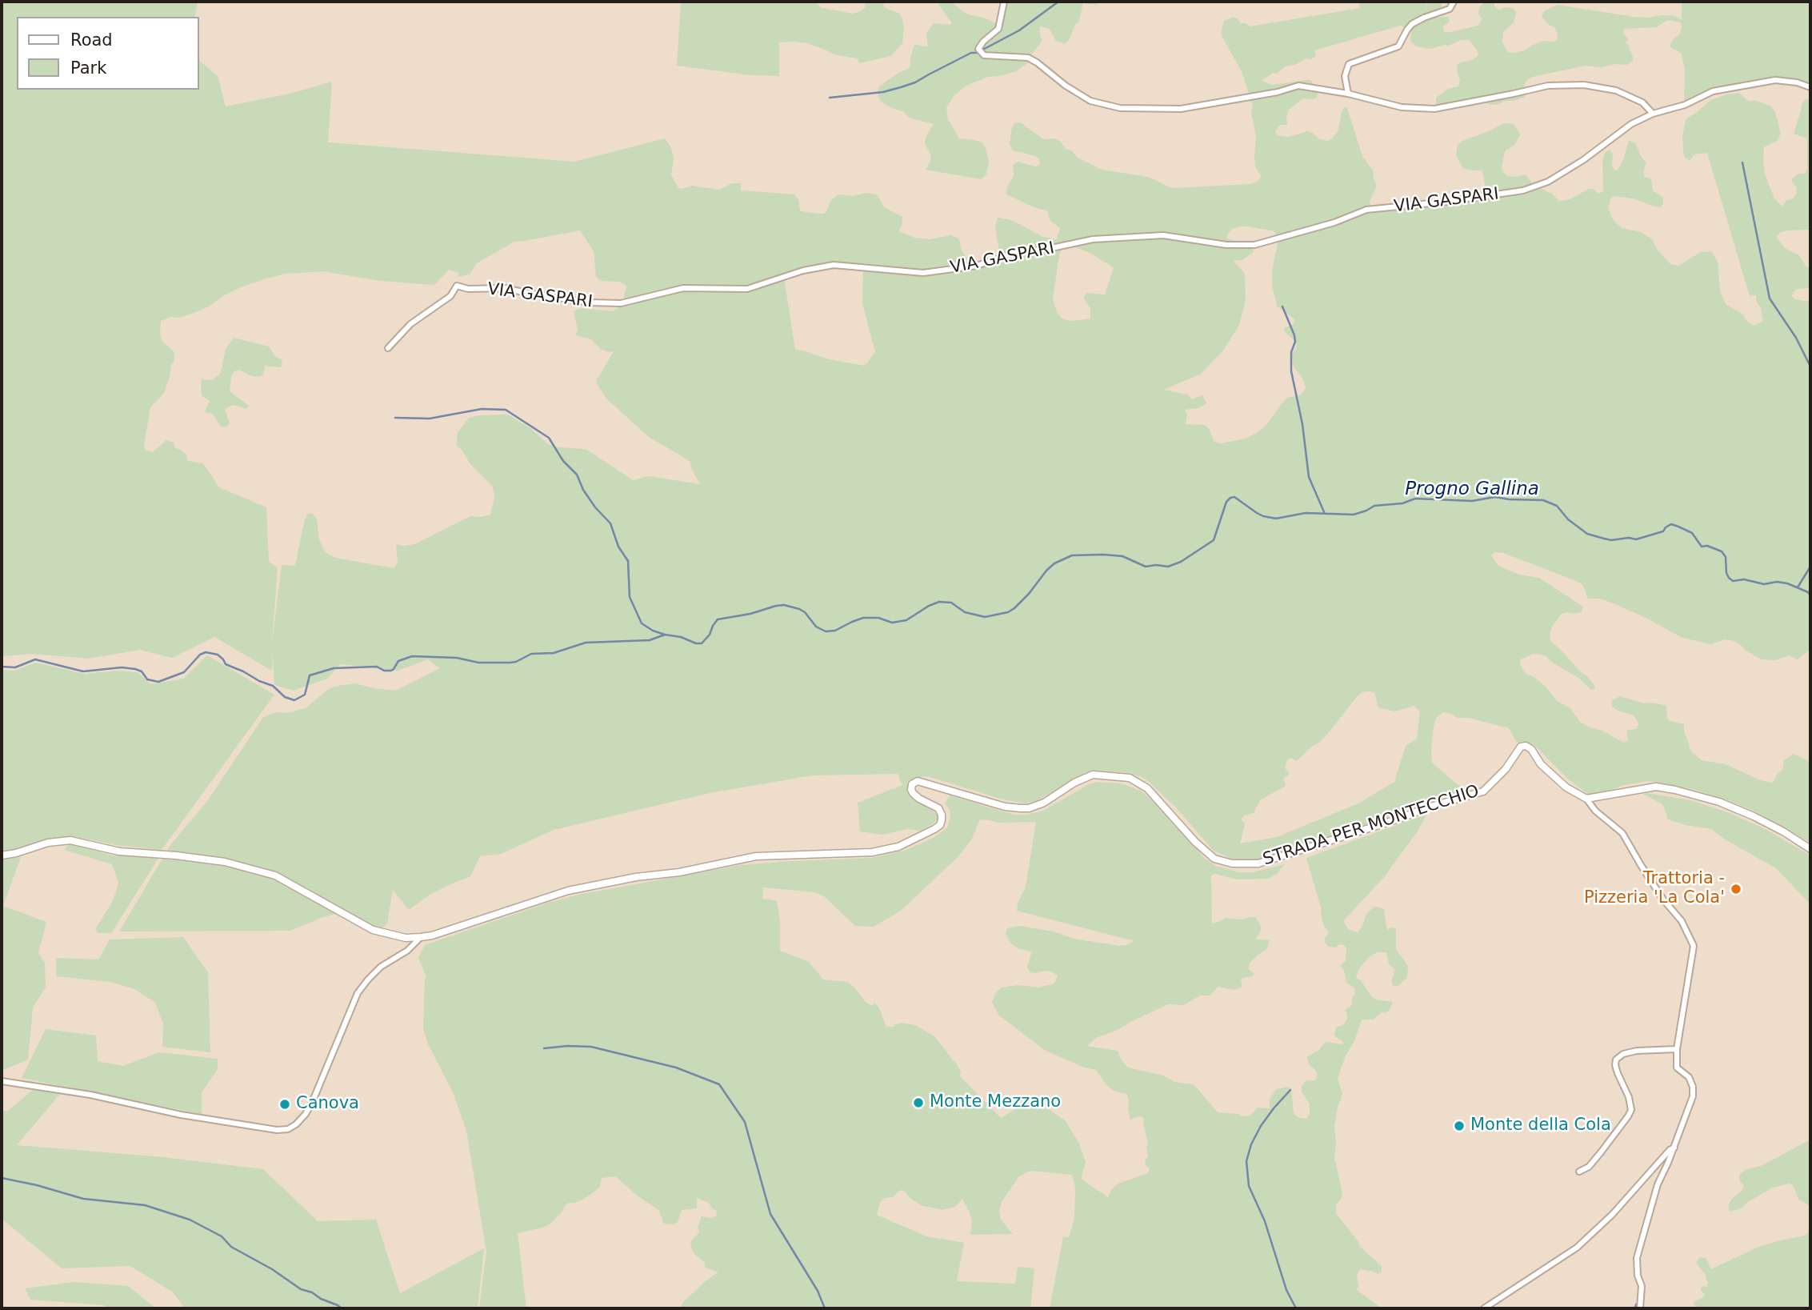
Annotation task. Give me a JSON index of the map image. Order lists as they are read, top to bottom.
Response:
{
  "streets": {
    "street": ["VIA GASPARI", "STRADA PER MONTECCHIO"]
  },
  "water": ["Progno Gallina"],
  "places": [
    "Trattoria - Pizzeria 'La Cola'",
    "Monte Mezzano",
    "Canova",
    "Monte della Cola"
  ],
  "legend": ["Road", "Park"]
}
